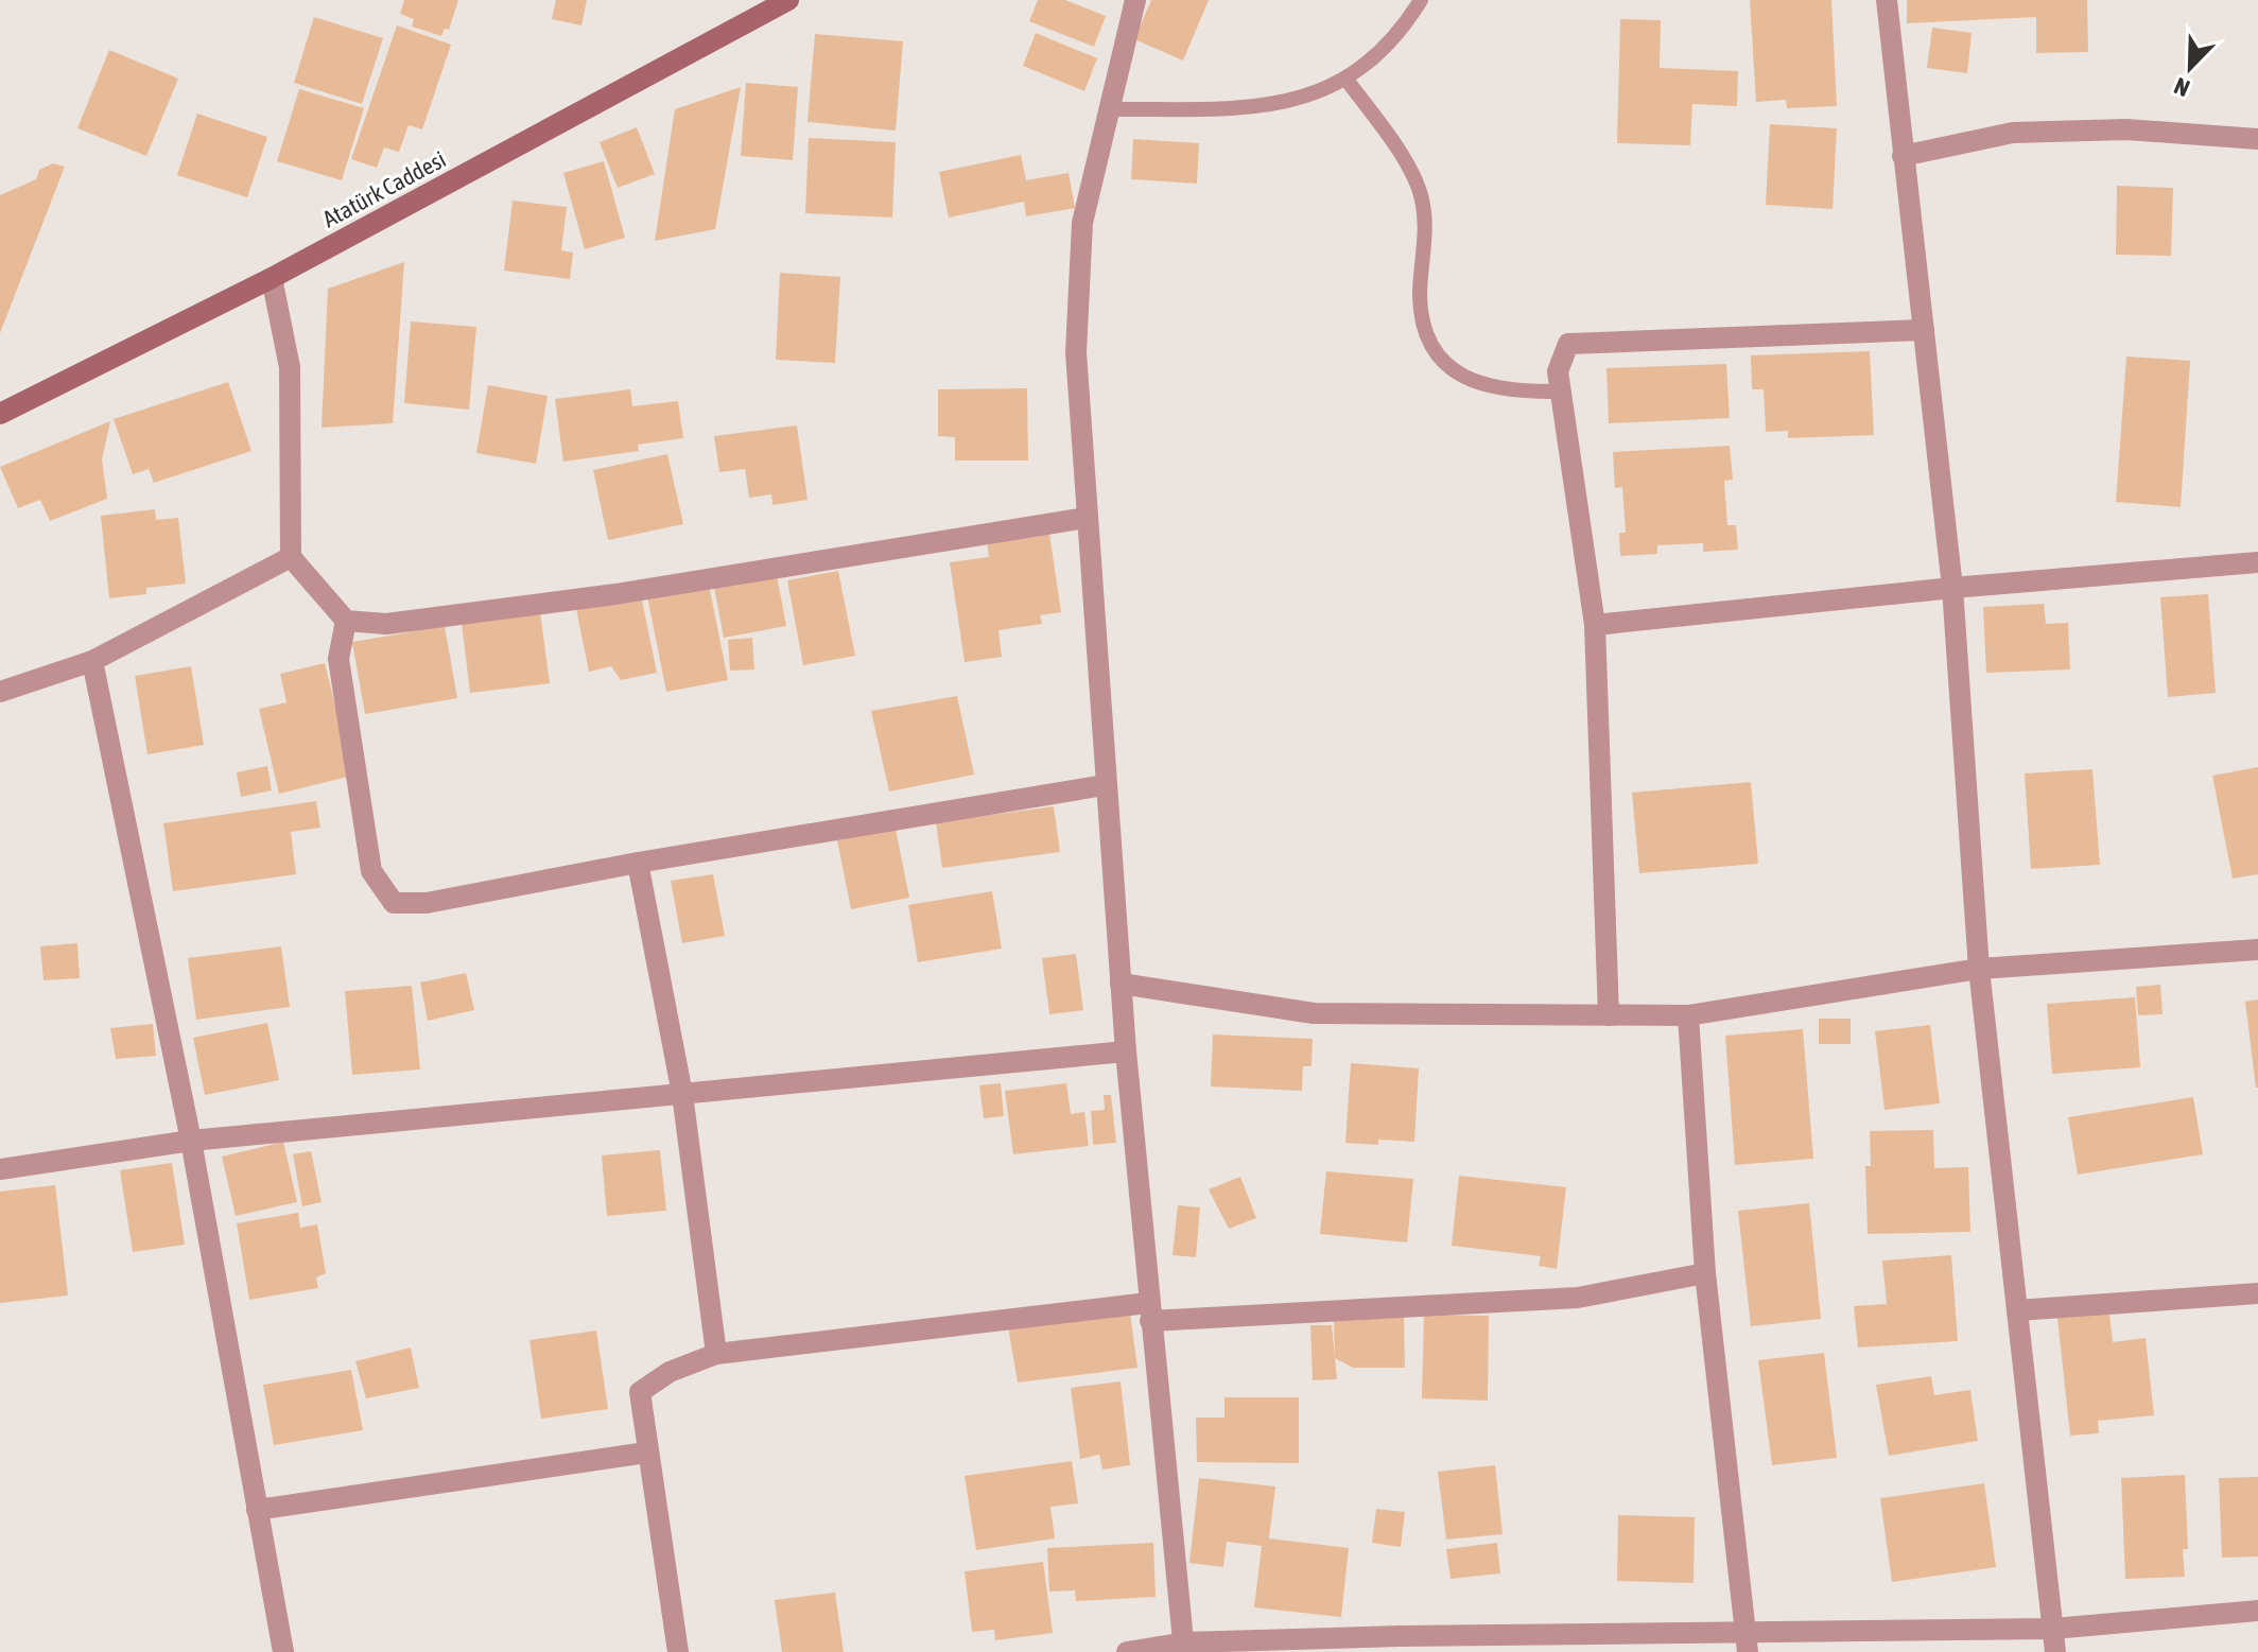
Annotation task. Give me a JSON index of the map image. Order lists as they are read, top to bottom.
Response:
{
  "streets": {
    "main road": ["Atatürk Caddesi"]
  },
  "north": "bottom left"
}
